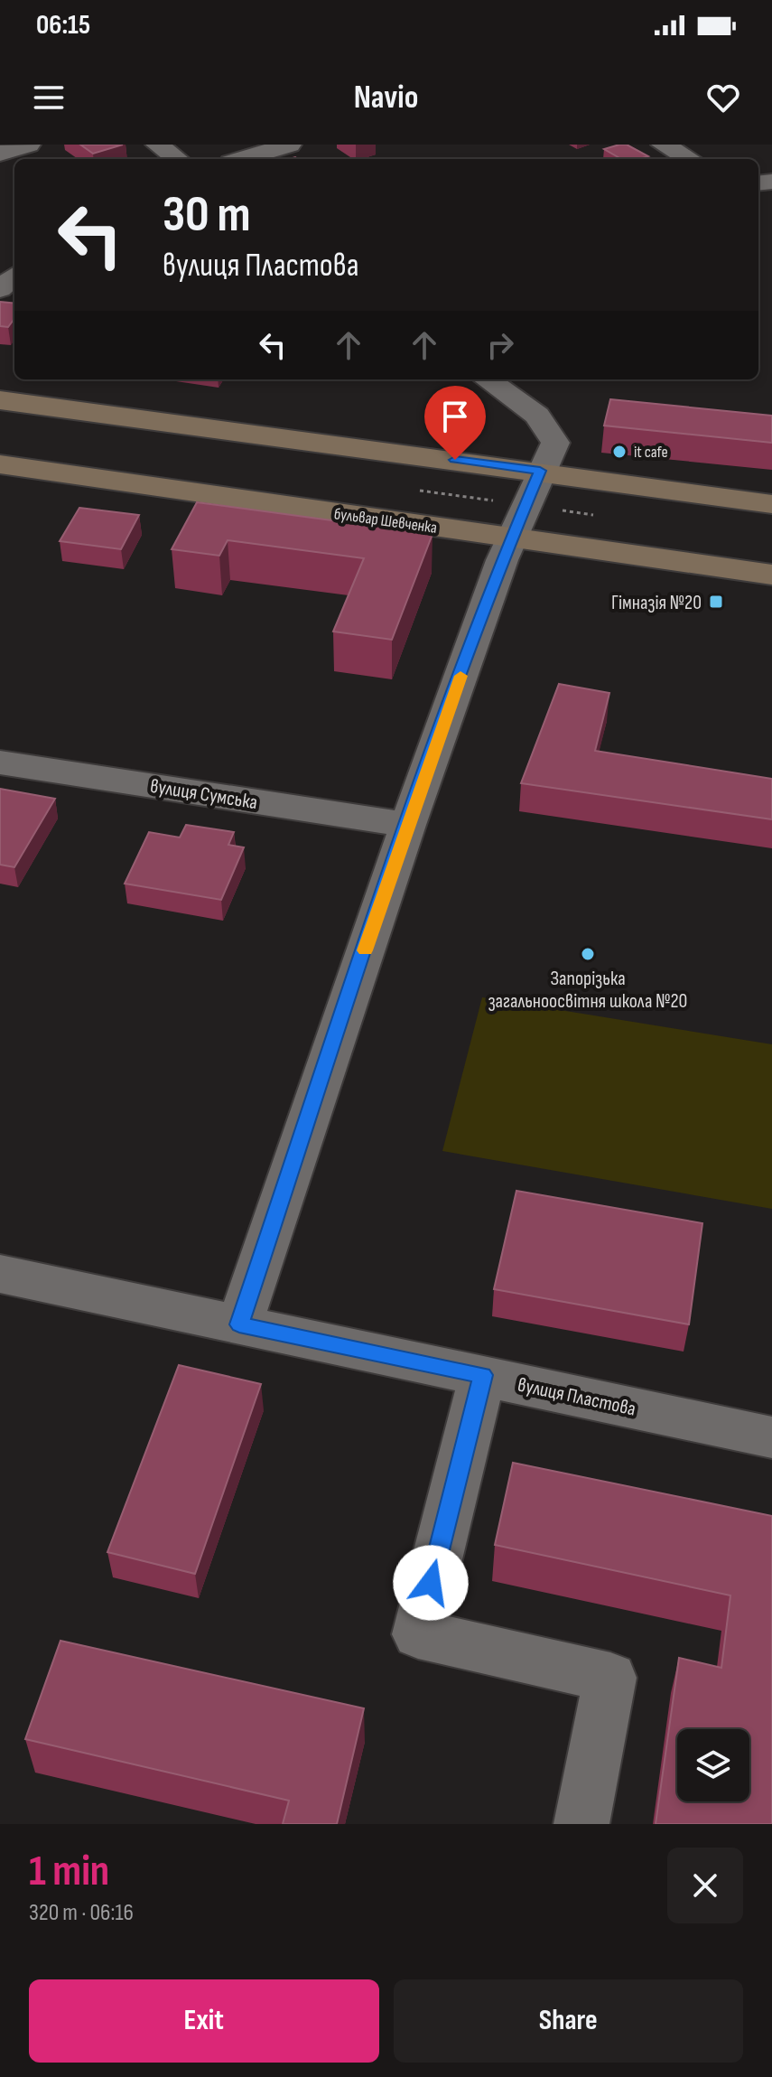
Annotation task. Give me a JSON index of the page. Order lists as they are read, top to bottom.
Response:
{
  "streets": {
    "street": ["бульвар Шевченка", "вулиця Сумська", "вулиця Пластова"]
  },
  "places": {
    "other": ["it cafe", "Запорізька загальноосвітня школа №20"],
    "transit": ["Гімназія №20"]
  },
  "page": {
    "status": "06:15",
    "header": "Navio",
    "turn": ["30 m", "вулиця Пластова"],
    "heading": ["1 min", "320 m · 06:16"],
    "buttons": ["Exit", "Share"]
  }
}
